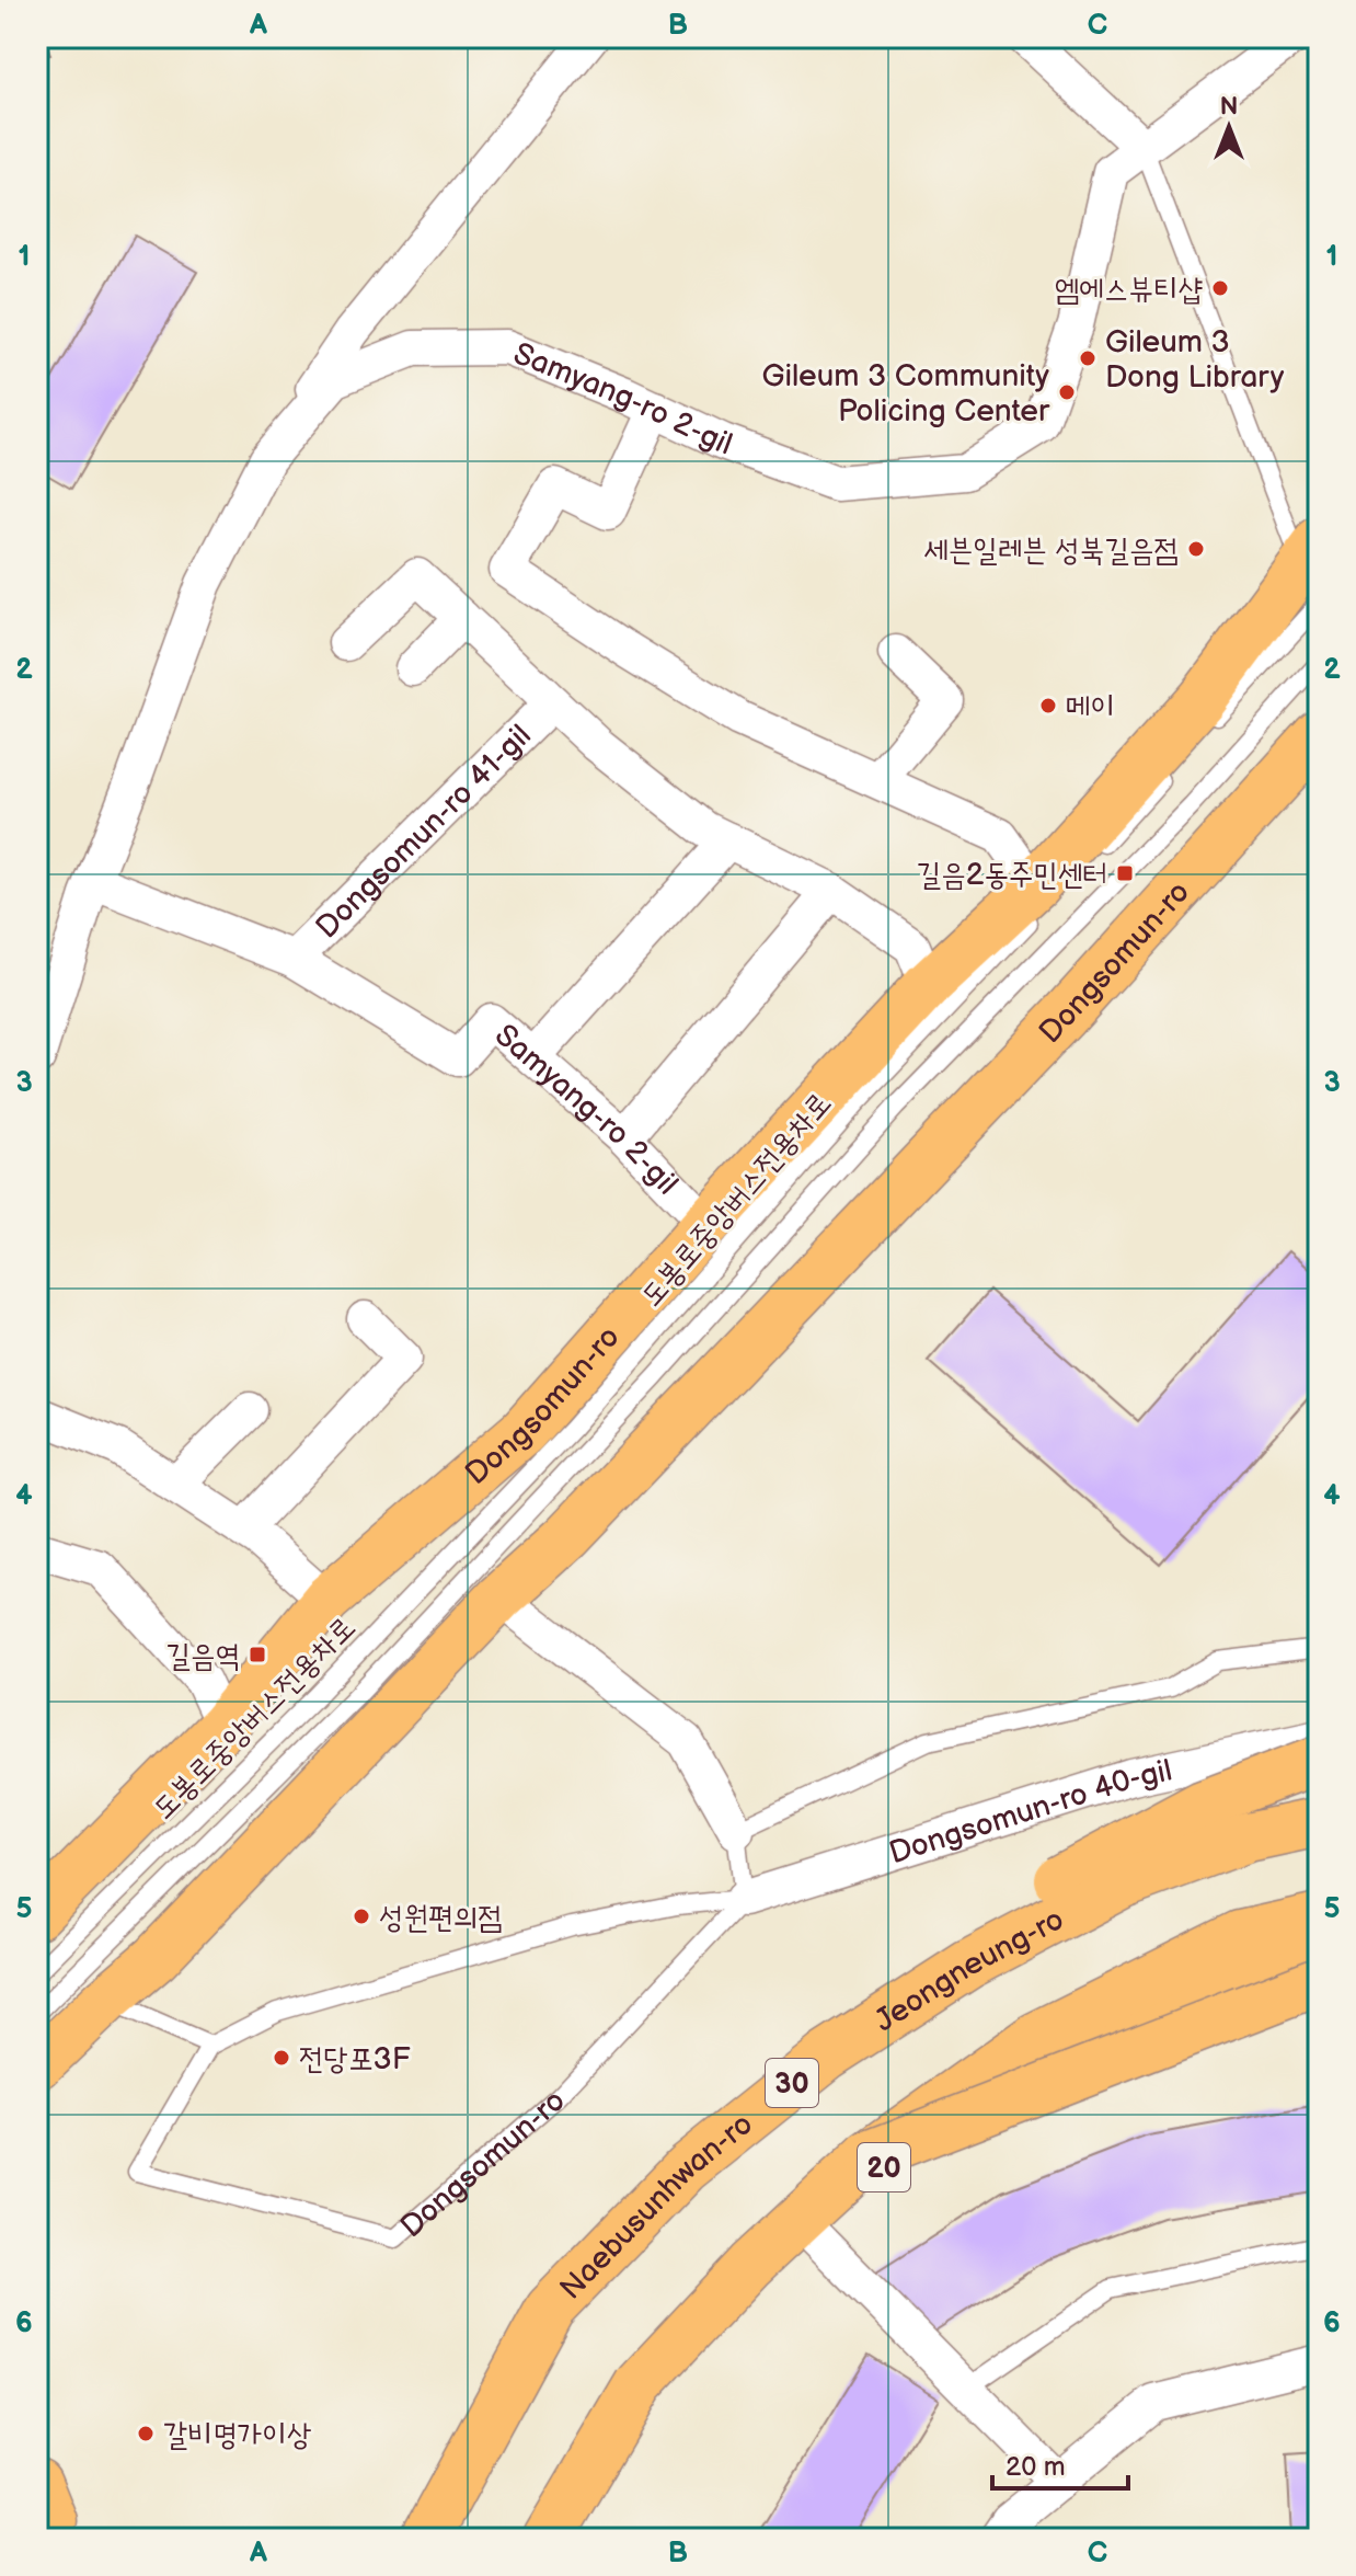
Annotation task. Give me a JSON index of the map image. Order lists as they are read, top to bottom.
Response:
{
  "streets": {
    "main road": [
      "Dongsomun-ro",
      "Jeongneung-ro",
      "30",
      "20",
      "Naebusunhwan-ro"
    ],
    "street": ["Samyang-ro 2-gil", "Dongsomun-ro 41-gil", "Dongsomun-ro 40-gil"],
    "lane": ["도봉로중앙버스전용차로"]
  },
  "crossings": [
    ["Samyang-ro 2-gil", "Dongsomun-ro 41-gil"],
    ["Samyang-ro 2-gil", "Dongsomun-ro"],
    ["Dongsomun-ro 41-gil", "Dongsomun-ro"],
    ["Dongsomun-ro", "도봉로중앙버스전용차로"],
    ["Dongsomun-ro", "Dongsomun-ro 40-gil"],
    ["30", "Naebusunhwan-ro"]
  ],
  "places": {
    "other": [
      "엠에스뷰티샵",
      "Gileum 3 Dong Library",
      "Gileum 3 Community Policing Center",
      "세븐일레븐 성북길음점",
      "메이",
      "성원편의점",
      "전당포3F",
      "갈비명가이상"
    ],
    "transit": ["길음2동주민센터", "길음역"]
  },
  "scale_bar": "20 m",
  "north": "top",
  "grid": {
    "columns": ["A", "B", "C"],
    "rows": [
      "1",
      "2",
      "3",
      "4",
      "5",
      "6"
    ]
  }
}
